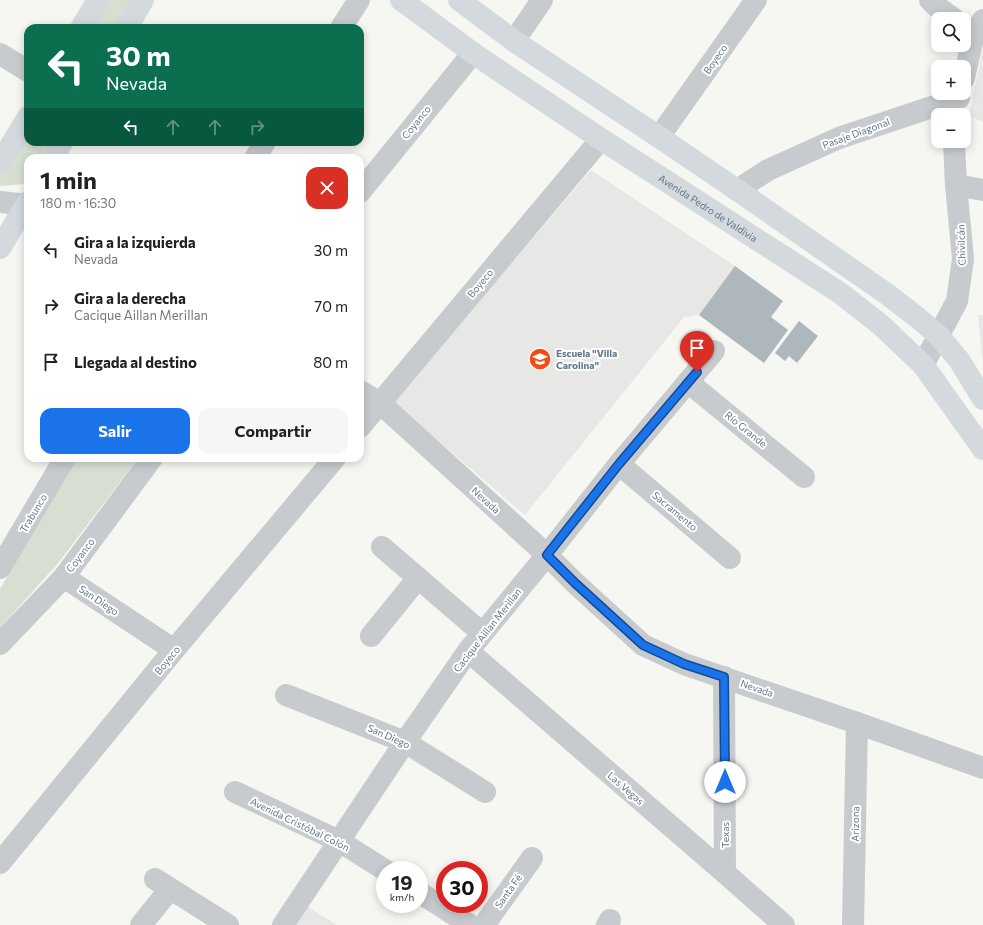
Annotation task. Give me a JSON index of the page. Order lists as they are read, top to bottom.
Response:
{
  "streets": {
    "main road": ["Avenida Pedro de Valdivia"],
    "street": [
      "Boyeco",
      "Coyanco",
      "Pasaje Diagonal",
      "Chivilcán",
      "Río Grande",
      "Nevada",
      "Sacramento",
      "Trabunco",
      "San Diego",
      "Cacique Aillan Merillan",
      "Las Vegas",
      "Avenida Cristóbal Colón",
      "Arizona",
      "Texas",
      "Santa Fé"
    ]
  },
  "crossings": [
    ["Boyeco", "Avenida Pedro de Valdivia"],
    ["Boyeco", "Nevada"],
    ["Boyeco", "San Diego"],
    ["Coyanco", "Avenida Pedro de Valdivia"],
    ["Coyanco", "San Diego"],
    ["Avenida Pedro de Valdivia", "Chivilcán"],
    ["Río Grande", "Cacique Aillan Merillan"],
    ["Nevada", "Cacique Aillan Merillan"],
    ["Nevada", "Arizona"],
    ["Nevada", "Texas"],
    ["Sacramento", "Cacique Aillan Merillan"],
    ["San Diego", "Cacique Aillan Merillan"],
    ["Cacique Aillan Merillan", "Las Vegas"],
    ["Cacique Aillan Merillan", "Avenida Cristóbal Colón"],
    ["Las Vegas", "Texas"]
  ],
  "places": {
    "school or university": ["Escuela \"Villa Carolina\""]
  },
  "page": {
    "map_buttons": ["+", "−"],
    "turn": ["30 m", "Nevada"],
    "heading": ["1 min", "180 m · 16:30"],
    "list": [
      {
        "name": "Gira a la izquierda",
        "note": "Nevada",
        "value": "30 m"
      },
      {
        "name": "Gira a la derecha",
        "note": "Cacique Aillan Merillan",
        "value": "70 m"
      },
      {
        "name": "Llegada al destino",
        "value": "80 m"
      }
    ],
    "buttons": ["Salir", "Compartir"],
    "speed": "19 km/h",
    "limit": "30"
  }
}
